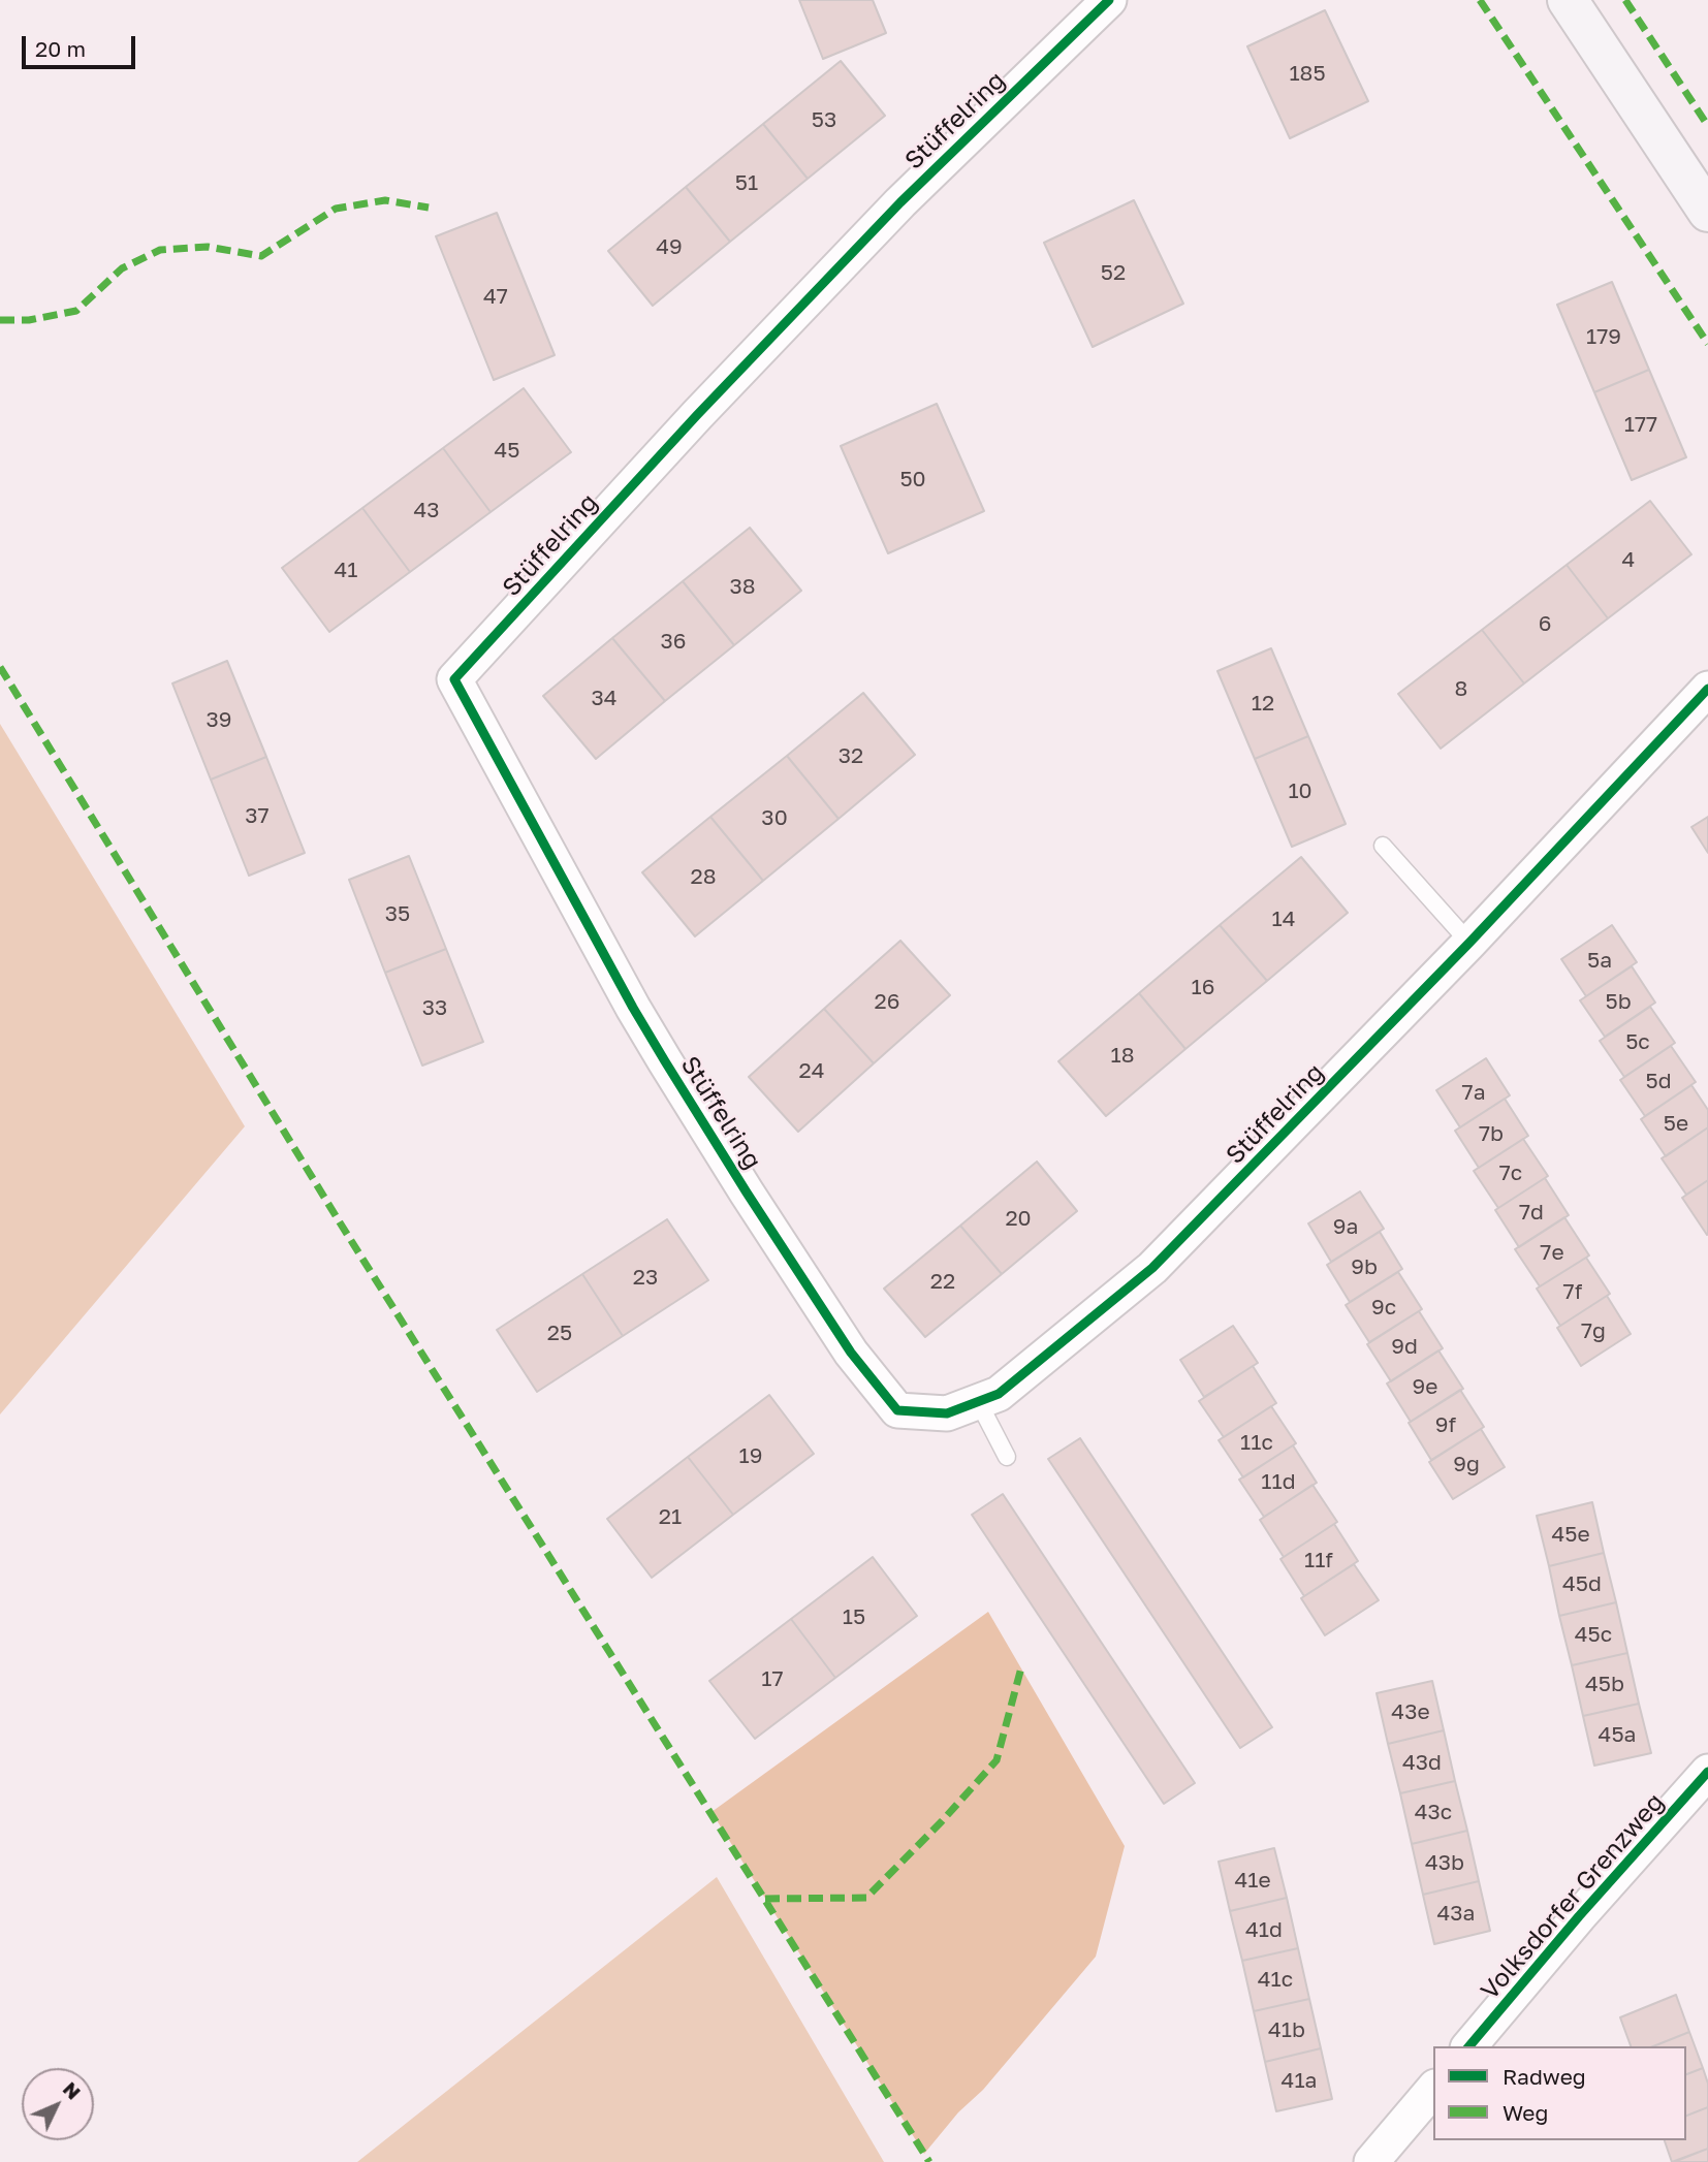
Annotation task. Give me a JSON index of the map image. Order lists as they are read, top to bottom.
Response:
{
  "streets": {
    "street": ["Stüffelring", "Volksdorfer Grenzweg"]
  },
  "house_numbers": [
    "185",
    "53",
    "51",
    "49",
    "52",
    "47",
    "179",
    "177",
    "45",
    "50",
    "43",
    "4",
    "41",
    "38",
    "6",
    "36",
    "8",
    "34",
    "12",
    "39",
    "32",
    "10",
    "37",
    "30",
    "28",
    "35",
    "14",
    "5a",
    "16",
    "26",
    "5b",
    "33",
    "5c",
    "18",
    "24",
    "5d",
    "7a",
    "5e",
    "7b",
    "7c",
    "7d",
    "20",
    "9a",
    "7e",
    "9b",
    "23",
    "22",
    "7f",
    "9c",
    "7g",
    "25",
    "9d",
    "9e",
    "9f",
    "11c",
    "19",
    "9g",
    "11d",
    "21",
    "45e",
    "11f",
    "45d",
    "15",
    "45c",
    "17",
    "45b",
    "43e",
    "45a",
    "43d",
    "43c",
    "43b",
    "41e",
    "43a",
    "41d",
    "41c",
    "41b",
    "41a"
  ],
  "legend": ["Radweg", "Weg"],
  "scale_bar": "20 m",
  "north": "top right"
}
